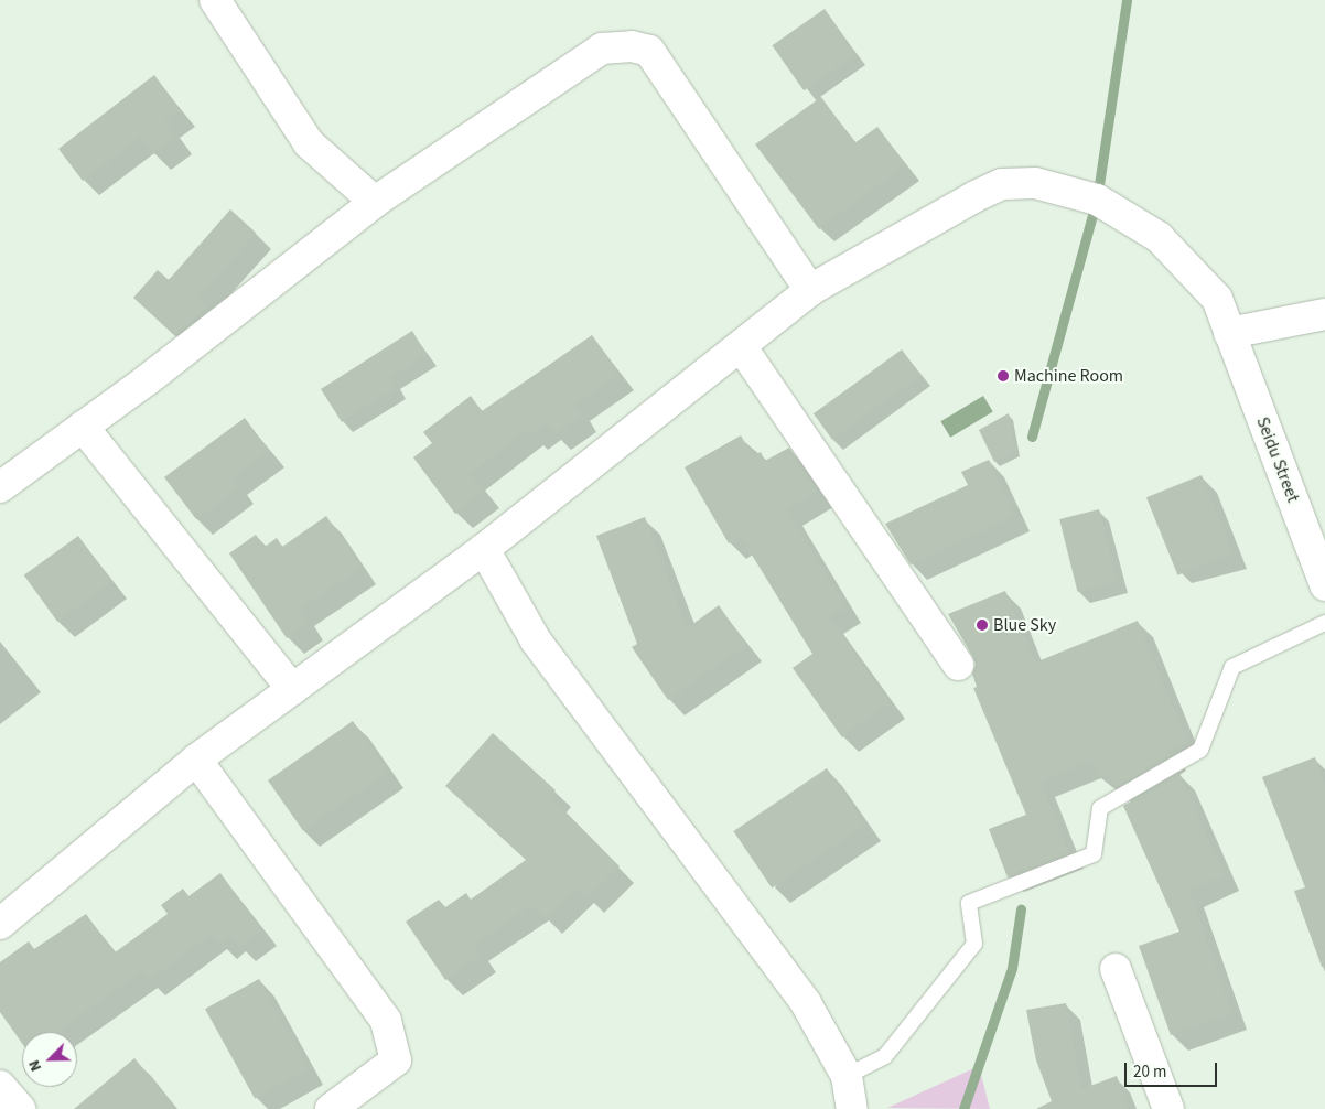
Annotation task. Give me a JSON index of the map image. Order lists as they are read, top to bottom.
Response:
{
  "streets": {
    "street": ["Seidu Street"]
  },
  "places": ["Machine Room", "Blue Sky"],
  "scale_bar": "20 m",
  "north": "bottom left"
}
